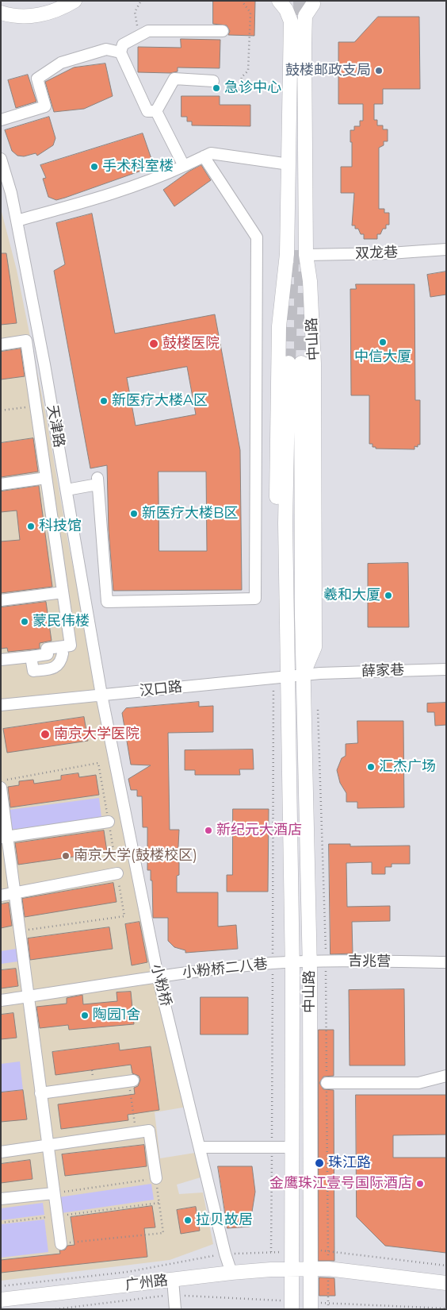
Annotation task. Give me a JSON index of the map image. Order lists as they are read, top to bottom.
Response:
{
  "streets": {
    "main road": ["中山路", "广州路"],
    "street": [
      "双龙巷",
      "天津路",
      "薛家巷",
      "汉口路",
      "吉兆营",
      "小粉桥二八巷",
      "小粉桥"
    ]
  },
  "crossings": [
    ["中山路", "汉口路"],
    ["中山路", "吉兆营"],
    ["中山路", "小粉桥二八巷"],
    ["中山路", "广州路"],
    ["天津路", "汉口路"],
    ["天津路", "小粉桥"],
    ["薛家巷", "汉口路"],
    ["汉口路", "小粉桥"],
    ["吉兆营", "小粉桥二八巷"],
    ["小粉桥二八巷", "小粉桥"],
    ["小粉桥", "广州路"]
  ],
  "places": [
    "鼓楼邮政支局",
    "急诊中心",
    "手术科室楼",
    "中信大厦",
    "鼓楼医院",
    "新医疗大楼A区",
    "新医疗大楼B区",
    "科技馆",
    "羲和大厦",
    "蒙民伟楼",
    "南京大学医院",
    "汇杰广场",
    "新纪元大酒店",
    "南京大学(鼓楼校区)",
    "陶园1舍",
    "珠江路",
    "金鹰珠江壹号国际酒店",
    "拉贝故居"
  ]
}
